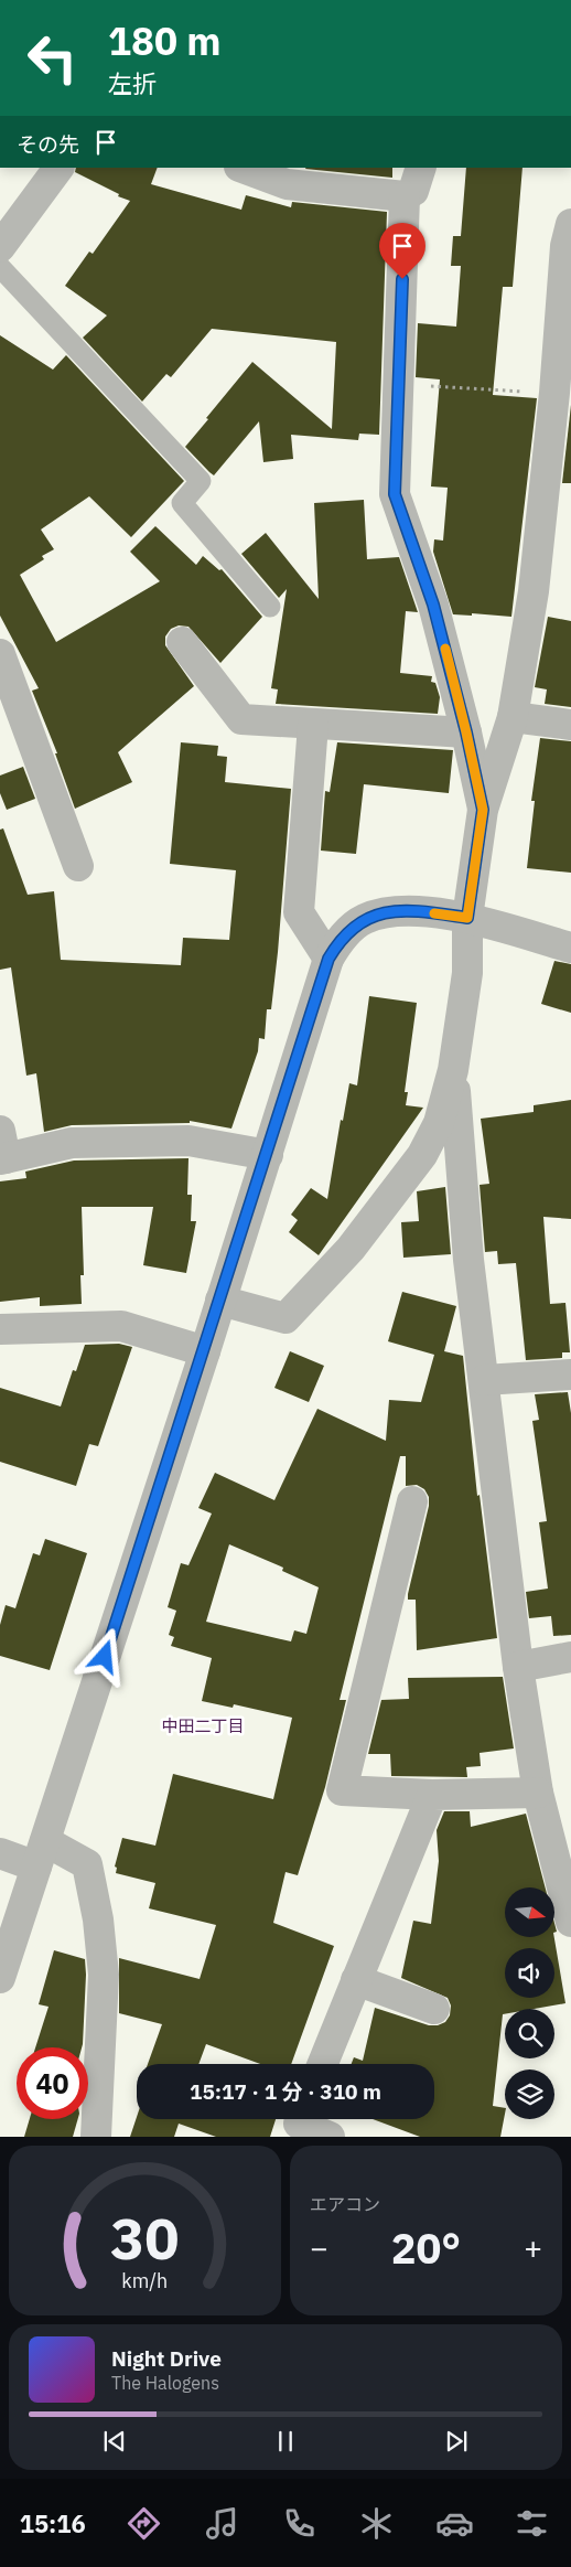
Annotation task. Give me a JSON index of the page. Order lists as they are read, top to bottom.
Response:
{
  "districts": ["中田二丁目"],
  "north": "right",
  "page": {
    "turn": ["180 m", "左折"],
    "then": "その先",
    "limit": "40",
    "trip": "15:17 · 1 分 · 310 m",
    "tile": "エアコン",
    "heat": ["−", "20°", "+"],
    "song": ["Night Drive", "The Halogens"],
    "tabs": "15:16",
    "gauge": ["30", "km/h"]
  }
}
